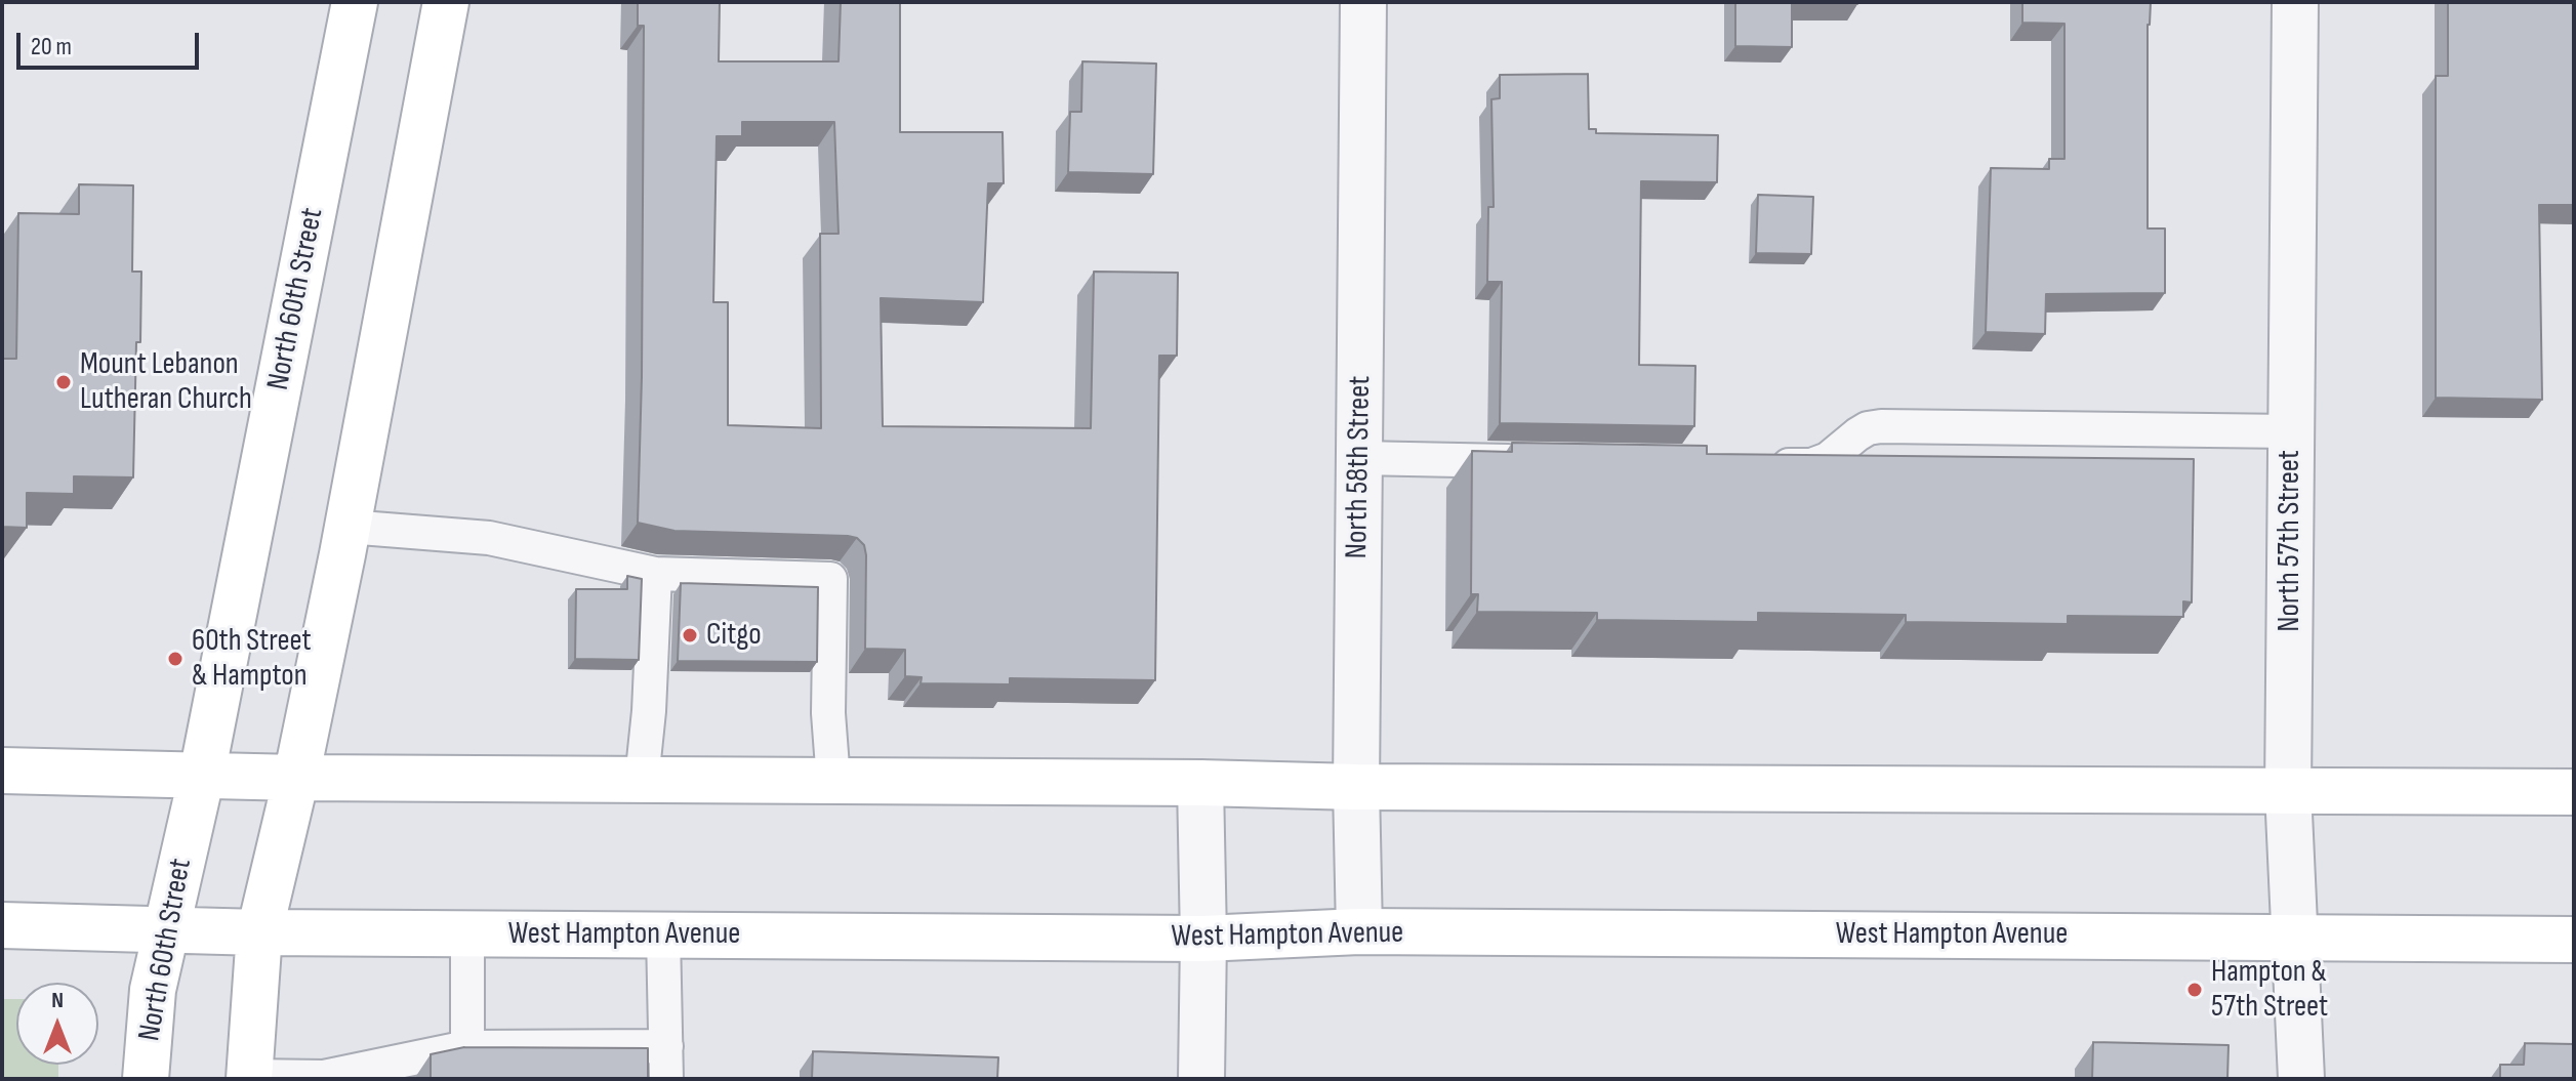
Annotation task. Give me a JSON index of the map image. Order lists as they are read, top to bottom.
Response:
{
  "streets": {
    "main road": ["North 60th Street", "West Hampton Avenue"],
    "street": ["North 58th Street", "North 57th Street"]
  },
  "crossings": [
    ["North 60th Street", "West Hampton Avenue"],
    ["North 58th Street", "West Hampton Avenue"],
    ["North 57th Street", "West Hampton Avenue"]
  ],
  "places": [
    "Mount Lebanon Lutheran Church",
    "Citgo",
    "60th Street & Hampton",
    "Hampton & 57th Street"
  ],
  "scale_bar": "20 m",
  "north": "top"
}
